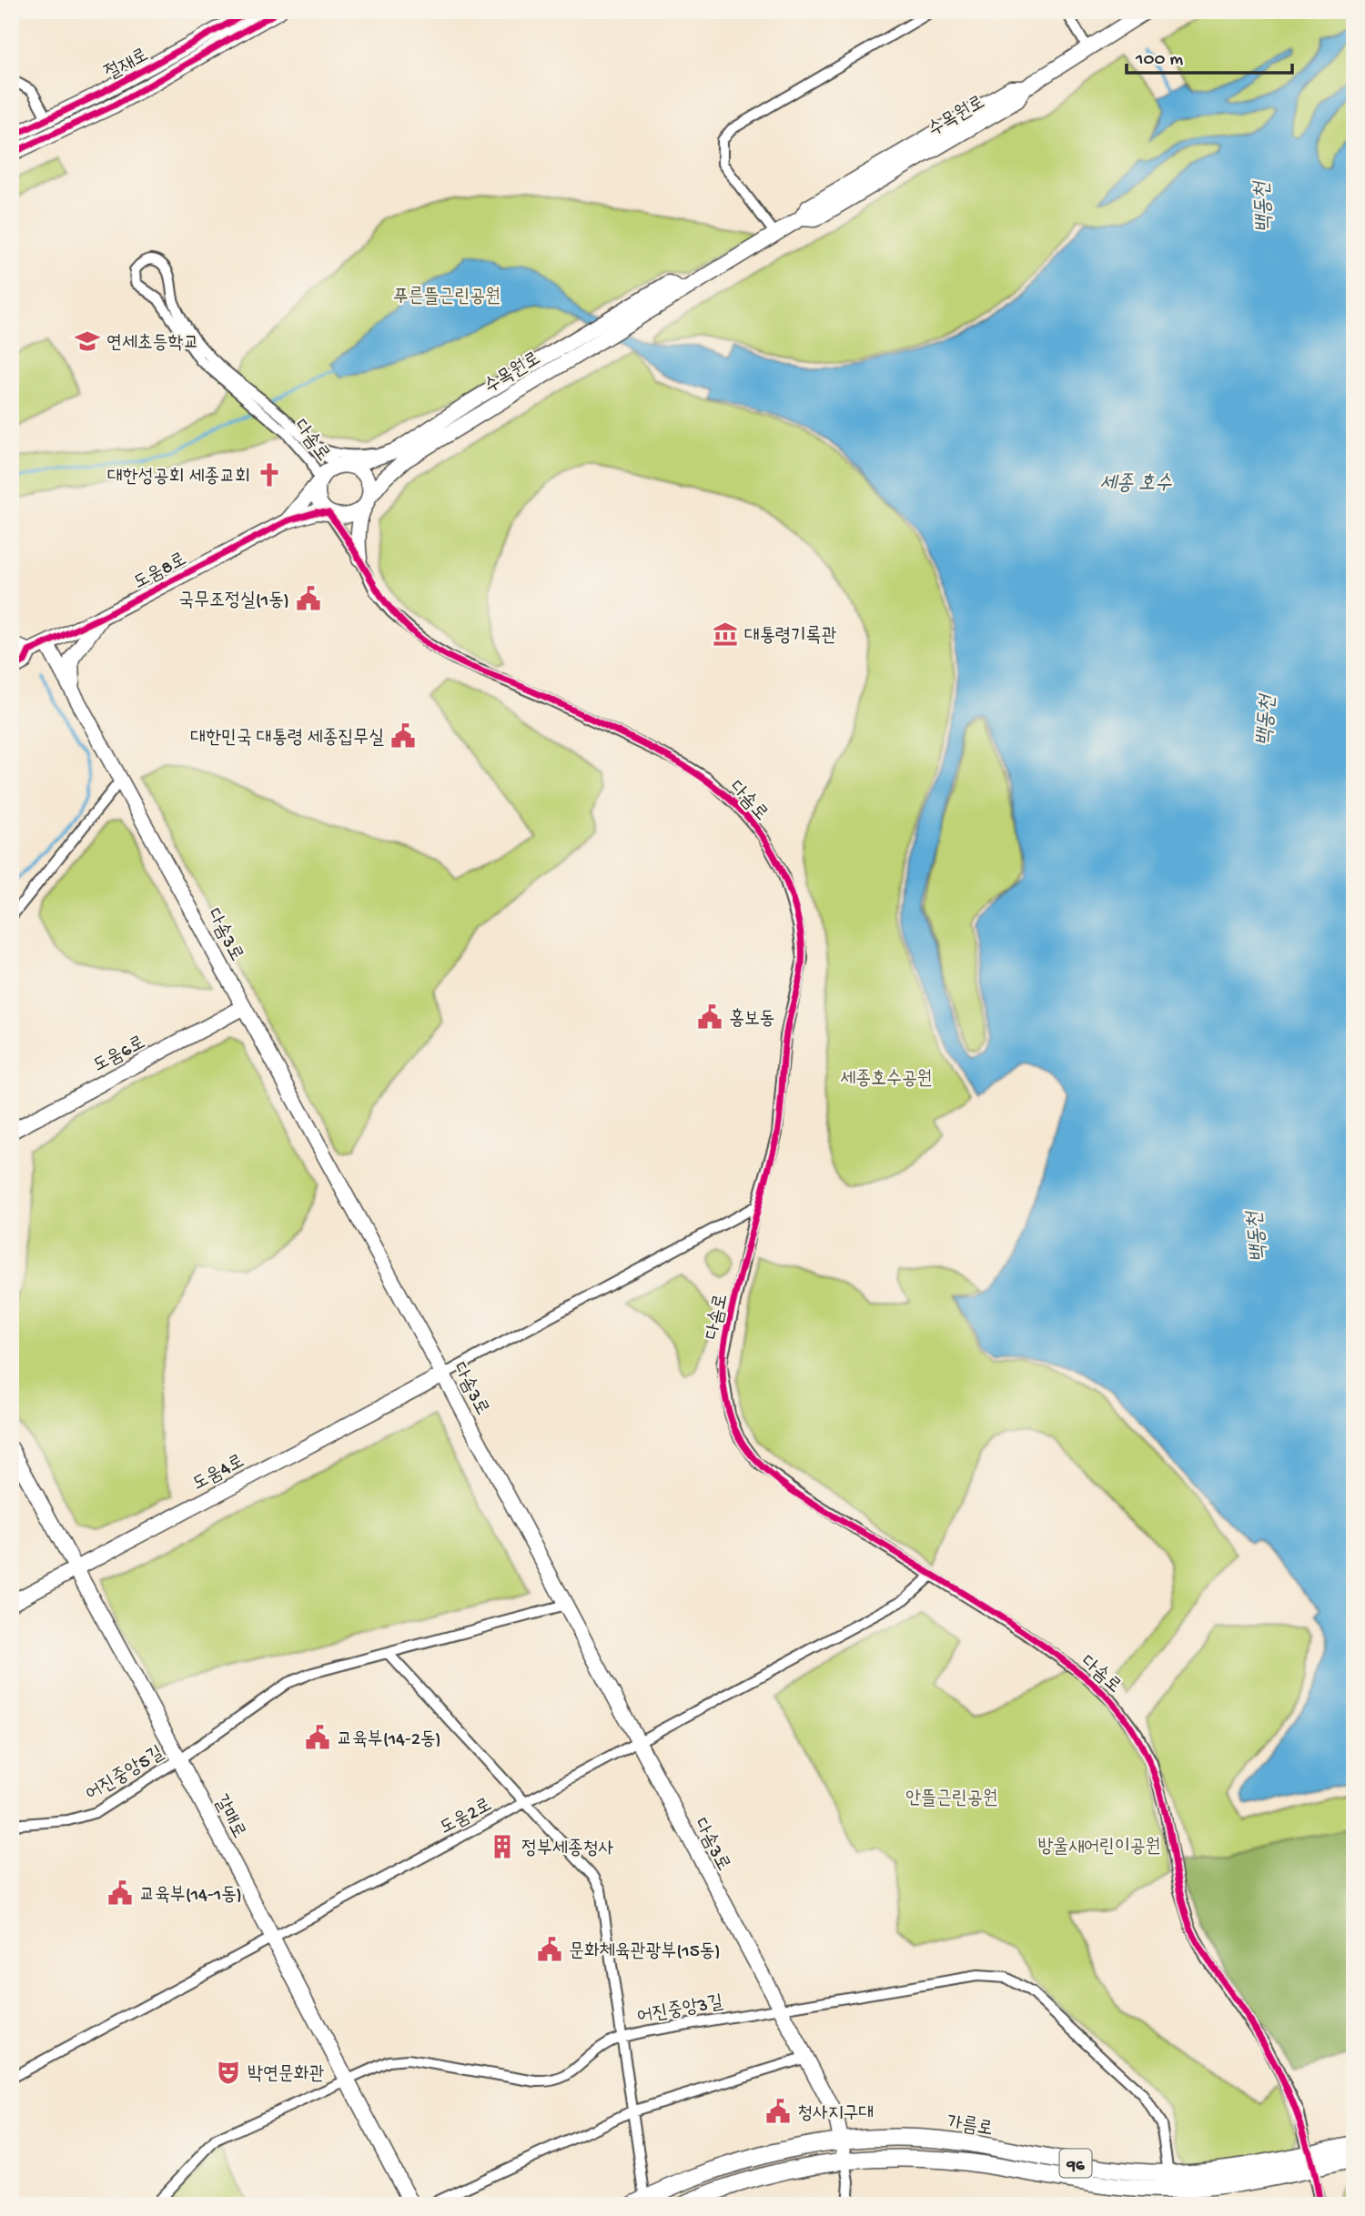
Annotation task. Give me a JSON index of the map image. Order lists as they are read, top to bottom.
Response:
{
  "streets": {
    "main road": ["가름로", "96"],
    "street": [
      "절재로",
      "수목원로",
      "다솜로",
      "도움8로",
      "다솜3로",
      "도움6로",
      "도움4로",
      "어진중앙5길",
      "도움2로",
      "갈매로",
      "어진중앙3길"
    ]
  },
  "crossings": [
    ["수목원로", "다솜로"],
    ["수목원로", "도움8로"],
    ["다솜로", "도움8로"],
    ["다솜로", "도움2로"],
    ["다솜로", "가름로"],
    ["다솜로", "96"],
    ["도움8로", "다솜3로"],
    ["다솜3로", "도움6로"],
    ["다솜3로", "도움4로"],
    ["다솜3로", "어진중앙5길"],
    ["다솜3로", "도움2로"],
    ["다솜3로", "어진중앙3길"],
    ["다솜3로", "가름로"],
    ["도움4로", "갈매로"],
    ["어진중앙5길", "갈매로"],
    ["도움2로", "갈매로"],
    ["갈매로", "어진중앙3길"],
    ["어진중앙3길", "가름로"],
    ["가름로", "96"]
  ],
  "water": ["백동천", "세종 호수"],
  "parks": [
    "푸른뜰근린공원",
    "세종호수공원",
    "안뜰근린공원",
    "방울새어린이공원"
  ],
  "places": {
    "school or university": ["연세초등학교"],
    "church": ["대한성공회 세종교회"],
    "public building": [
      "국무조정실(1동)",
      "대한민국 대통령 세종집무실",
      "홍보동",
      "교육부(14-2동)",
      "교육부(14-1동)",
      "문화체육관광부(15동)",
      "청사지구대"
    ],
    "museum": ["대통령기록관"],
    "building": ["정부세종청사"],
    "theatre": ["박연문화관"]
  },
  "scale_bar": "100 m"
}
